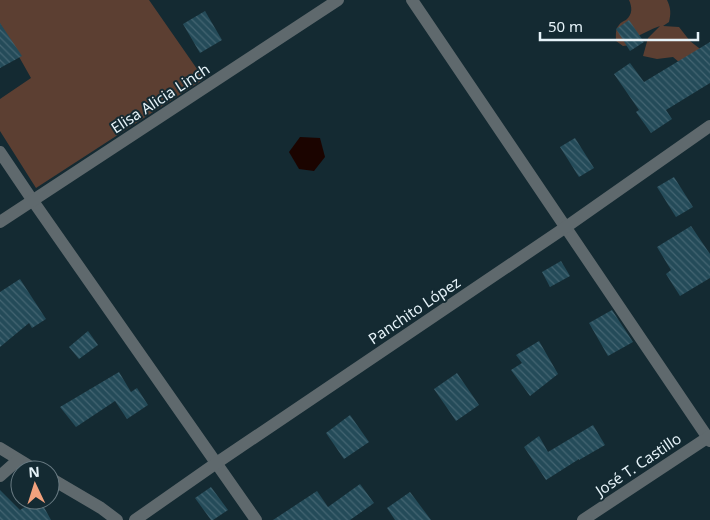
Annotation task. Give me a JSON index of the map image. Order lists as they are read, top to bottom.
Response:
{
  "streets": {
    "street": ["Elisa Alicia Linch", "Panchito López", "José T. Castillo"]
  },
  "scale_bar": "50 m",
  "north": "top"
}
